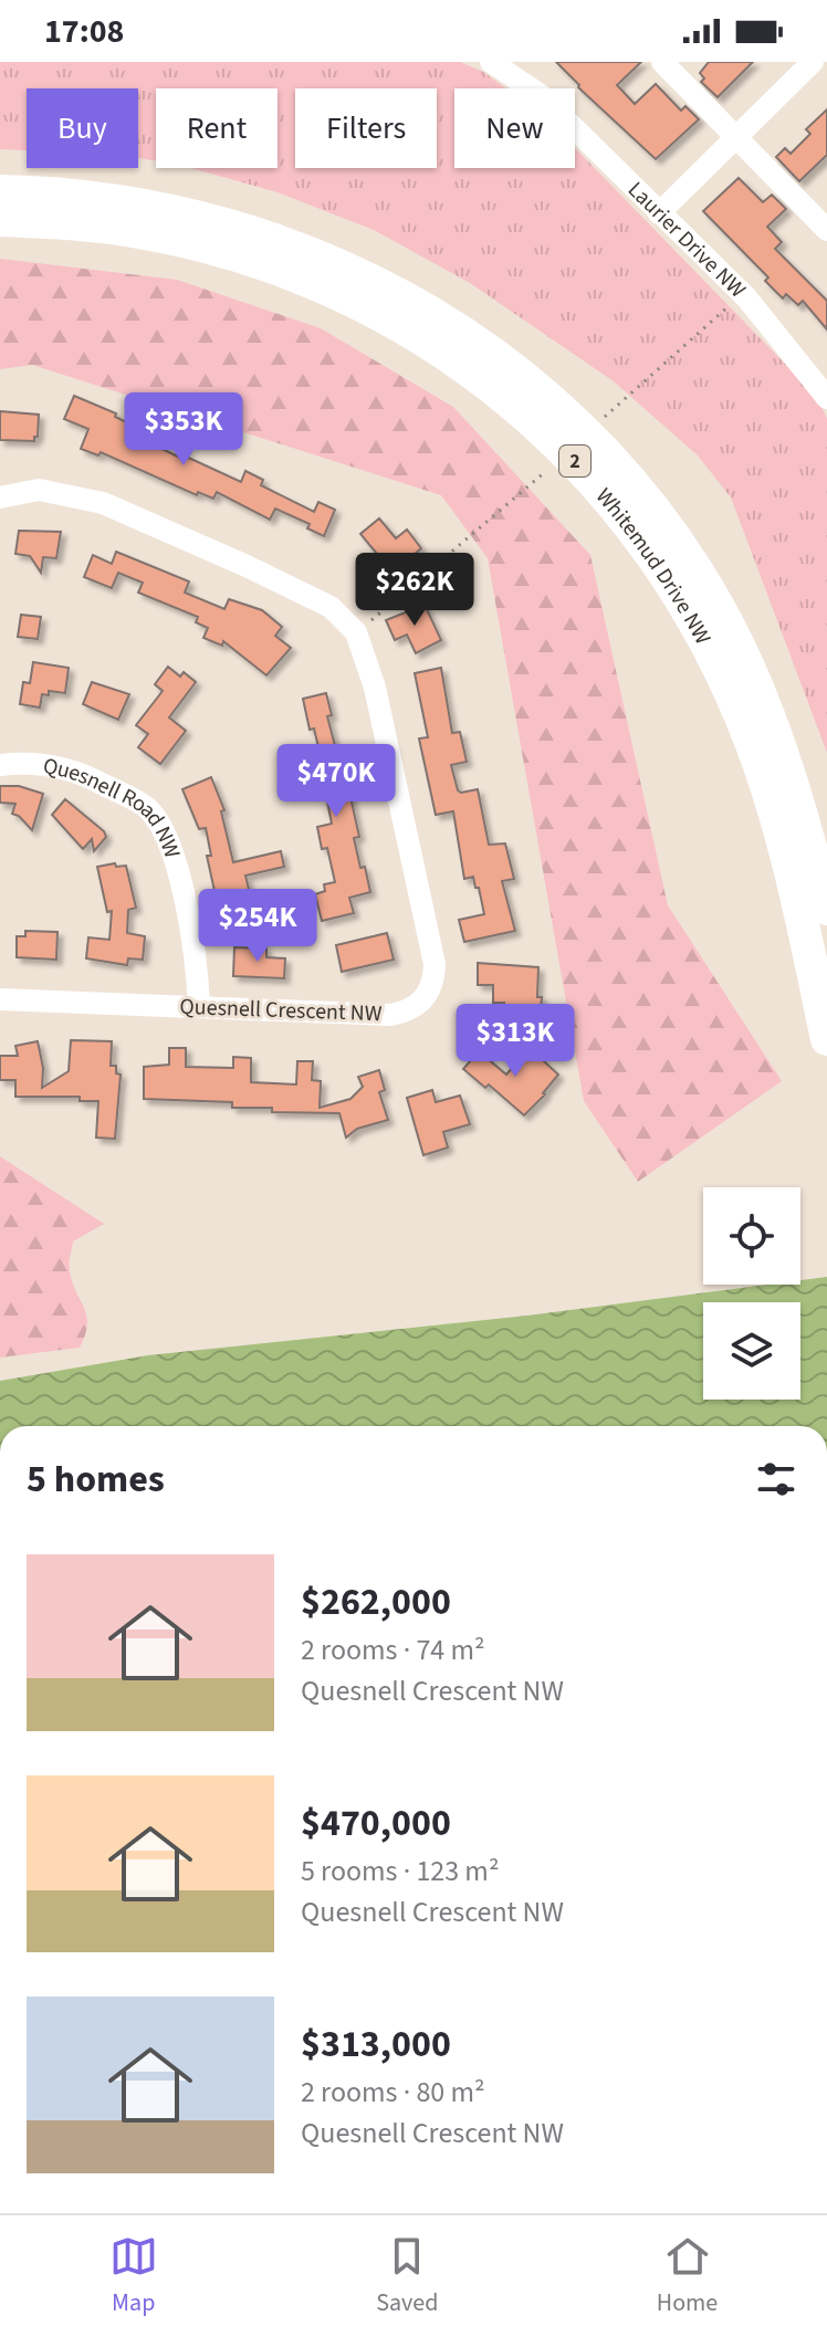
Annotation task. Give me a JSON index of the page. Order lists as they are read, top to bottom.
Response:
{
  "streets": {
    "highway": ["2", "Whitemud Drive NW"],
    "street": ["Laurier Drive NW", "Quesnell Road NW", "Quesnell Crescent NW"]
  },
  "crossings": [
    ["Quesnell Road NW", "Quesnell Crescent NW"]
  ],
  "page": {
    "status": "17:08",
    "chip": [
      "Buy",
      "Rent",
      "Filters",
      "New"
    ],
    "price": [
      "$353K",
      "$262K",
      "$470K",
      "$254K",
      "$313K"
    ],
    "heading": "5 homes",
    "list": [
      {
        "name": "$262,000",
        "note": "2 rooms · 74 m² · Quesnell Crescent NW"
      },
      {
        "name": "$470,000",
        "note": "5 rooms · 123 m² · Quesnell Crescent NW"
      },
      {
        "name": "$313,000",
        "note": "2 rooms · 80 m² · Quesnell Crescent NW"
      }
    ],
    "tabs": ["Map", "Saved", "Home"]
  }
}
